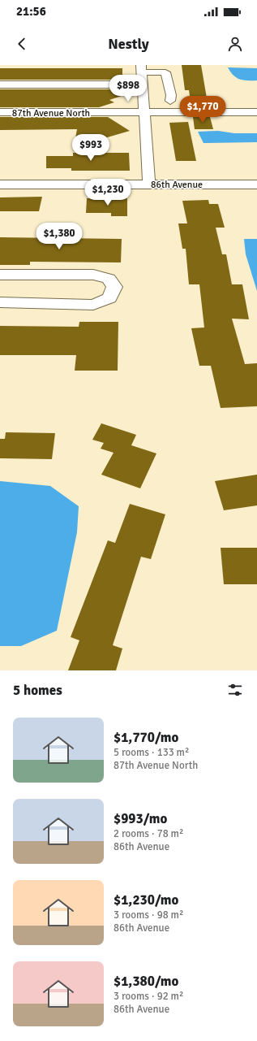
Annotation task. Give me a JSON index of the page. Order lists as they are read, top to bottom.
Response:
{
  "streets": {
    "street": ["87th Avenue North", "86th Avenue"]
  },
  "page": {
    "status": "21:56",
    "header": "Nestly",
    "price": [
      "$898",
      "$1,770",
      "$993",
      "$1,230",
      "$1,380"
    ],
    "heading": "5 homes",
    "list": [
      {
        "name": "$1,770/mo",
        "note": "5 rooms · 133 m² · 87th Avenue North"
      },
      {
        "name": "$993/mo",
        "note": "2 rooms · 78 m² · 86th Avenue"
      },
      {
        "name": "$1,230/mo",
        "note": "3 rooms · 98 m² · 86th Avenue"
      },
      {
        "name": "$1,380/mo",
        "note": "3 rooms · 92 m² · 86th Avenue"
      }
    ]
  }
}
